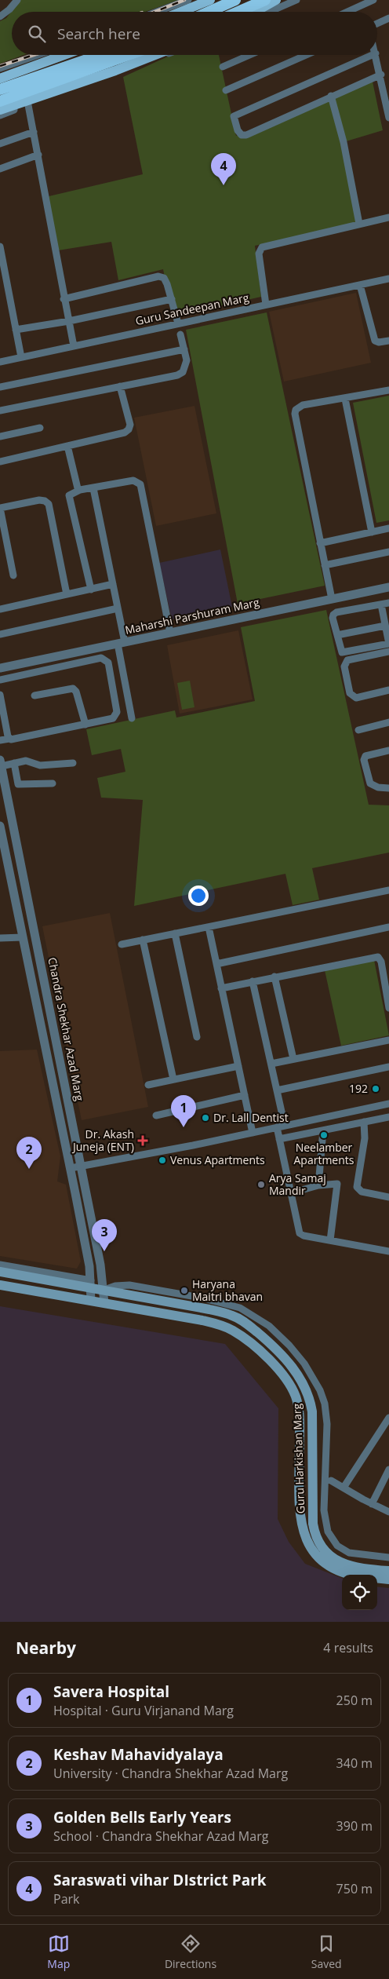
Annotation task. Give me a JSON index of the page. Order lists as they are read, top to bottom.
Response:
{
  "streets": {
    "main road": ["Guru Harkishan Marg"],
    "street": ["Guru Sandeepan Marg", "Maharshi Parshuram Marg", "Chandra Shekhar Azad Marg"]
  },
  "crossings": [
    ["Chandra Shekhar Azad Marg", "Guru Harkishan Marg"]
  ],
  "places": {
    "other": [
      "192",
      "Dr. Lall Dentist",
      "Neelamber Apartments",
      "Venus Apartments",
      "Arya Samaj Mandir",
      "Haryana Maitri bhavan"
    ],
    "health": ["Dr. Akash Juneja (ENT)"]
  },
  "page": {
    "search": "Search here",
    "pins": [
      "4",
      "1",
      "2",
      "3"
    ],
    "heading": ["Nearby", "4 results"],
    "list": [
      {
        "mark": "1",
        "name": "Savera Hospital",
        "note": "Hospital · Guru Virjanand Marg",
        "value": "250 m"
      },
      {
        "mark": "2",
        "name": "Keshav Mahavidyalaya",
        "note": "University · Chandra Shekhar Azad Marg",
        "value": "340 m"
      },
      {
        "mark": "3",
        "name": "Golden Bells Early Years",
        "note": "School · Chandra Shekhar Azad Marg",
        "value": "390 m"
      },
      {
        "mark": "4",
        "name": "Saraswati vihar DIstrict Park",
        "note": "Park",
        "value": "750 m"
      }
    ],
    "nav": ["Map", "Directions", "Saved"]
  }
}
